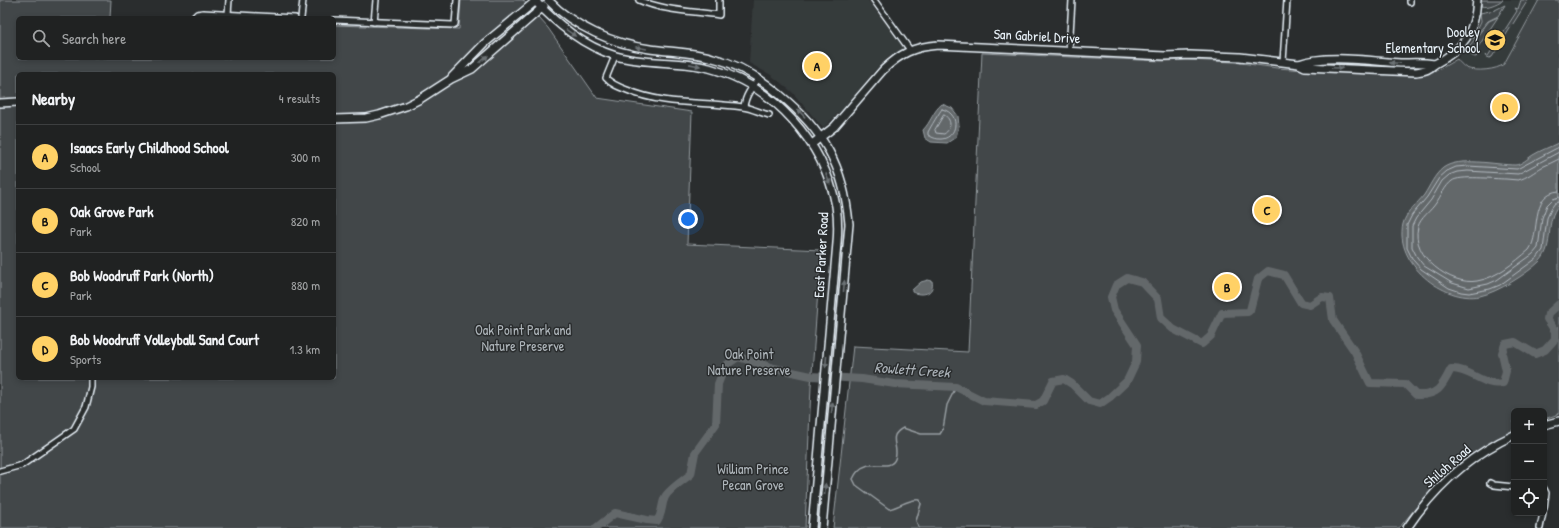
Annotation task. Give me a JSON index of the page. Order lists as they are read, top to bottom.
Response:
{
  "streets": {
    "main road": ["San Gabriel Drive", "East Parker Road", "Shiloh Road"]
  },
  "crossings": [
    ["San Gabriel Drive", "East Parker Road"]
  ],
  "water": ["Rowlett Creek"],
  "parks": ["Oak Point Park and Nature Preserve", "Oak Point Nature Preserve", "William Prince Pecan Grove"],
  "places": {
    "school or university": ["Dooley Elementary School"]
  },
  "page": {
    "search": "Search here",
    "pins": [
      "A",
      "D",
      "C",
      "B"
    ],
    "heading": ["Nearby", "4 results"],
    "list": [
      {
        "mark": "A",
        "name": "Isaacs Early Childhood School",
        "note": "School",
        "value": "300 m"
      },
      {
        "mark": "B",
        "name": "Oak Grove Park",
        "note": "Park",
        "value": "820 m"
      },
      {
        "mark": "C",
        "name": "Bob Woodruff Park (North)",
        "note": "Park",
        "value": "880 m"
      },
      {
        "mark": "D",
        "name": "Bob Woodruff Volleyball Sand Court",
        "note": "Sports",
        "value": "1.3 km"
      }
    ],
    "map_buttons": ["+", "−"]
  }
}
